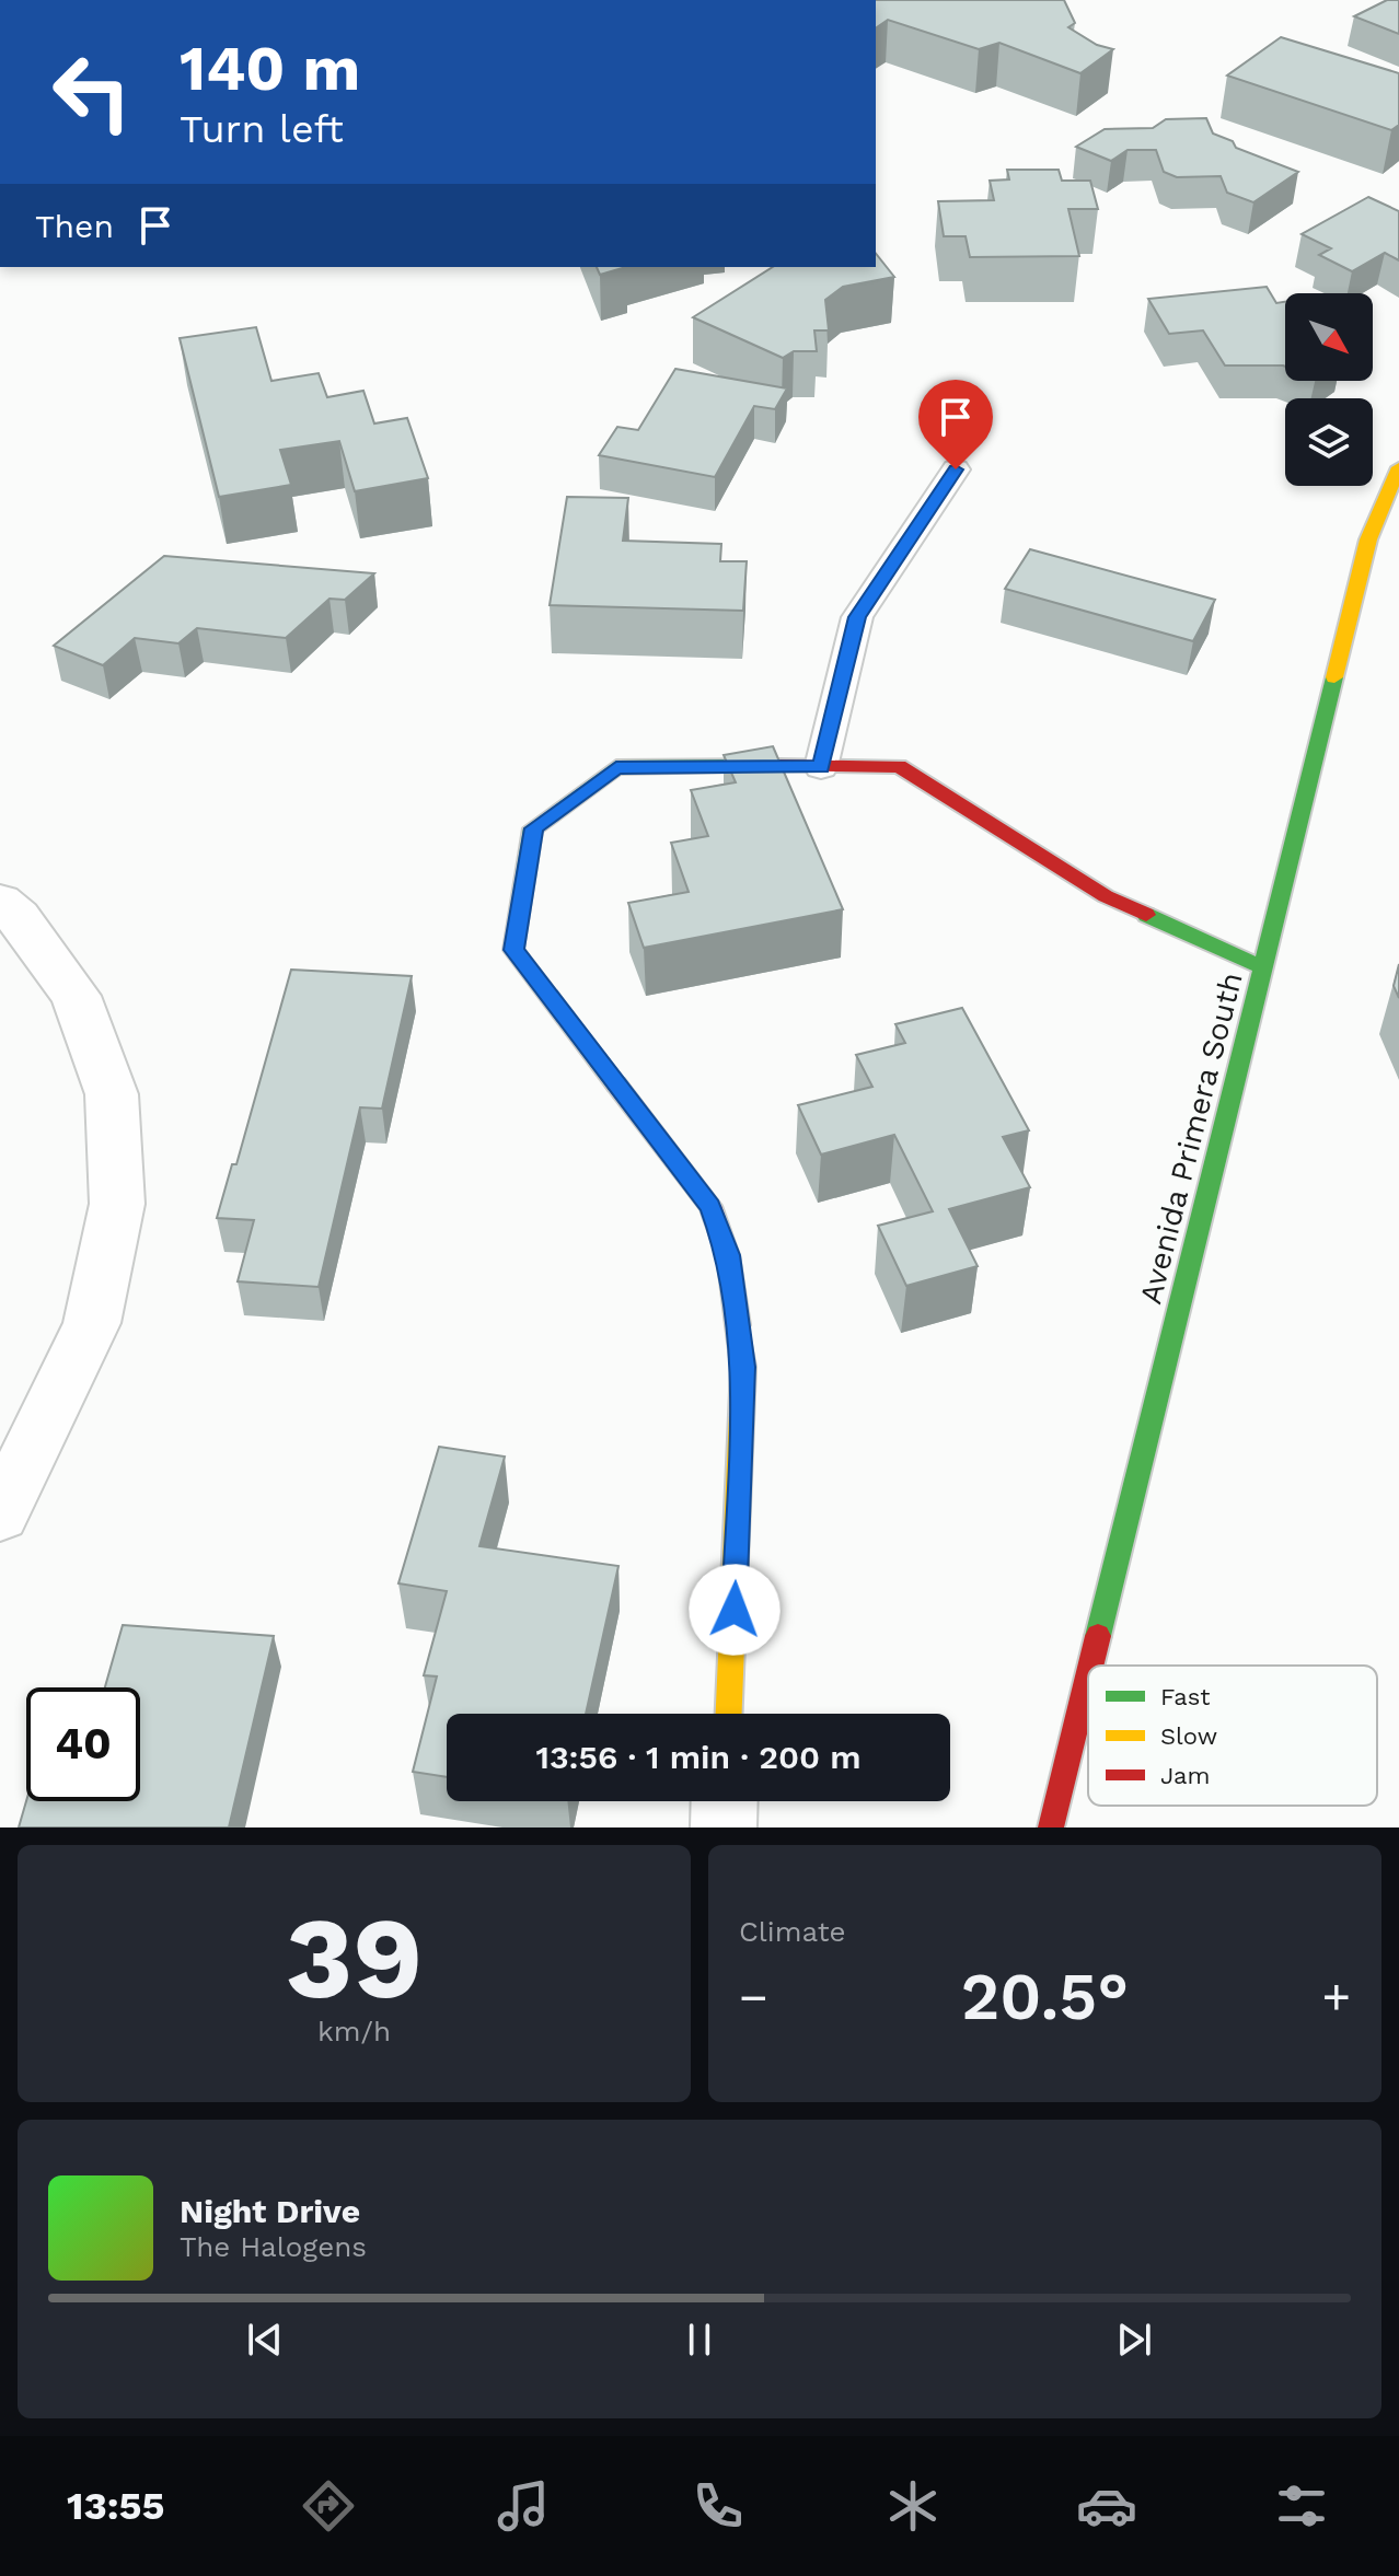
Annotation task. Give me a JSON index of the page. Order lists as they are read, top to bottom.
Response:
{
  "streets": {
    "street": ["Avenida Primera South"]
  },
  "legend": ["Fast", "Slow", "Jam"],
  "north": "bottom right",
  "page": {
    "turn": ["140 m", "Turn left"],
    "then": "Then",
    "limit": "40",
    "trip": "13:56 · 1 min · 200 m",
    "tile": [
      ["39", "km/h"],
      "Climate"
    ],
    "heat": ["−", "20.5°", "+"],
    "song": ["Night Drive", "The Halogens"],
    "tabs": "13:55"
  }
}
